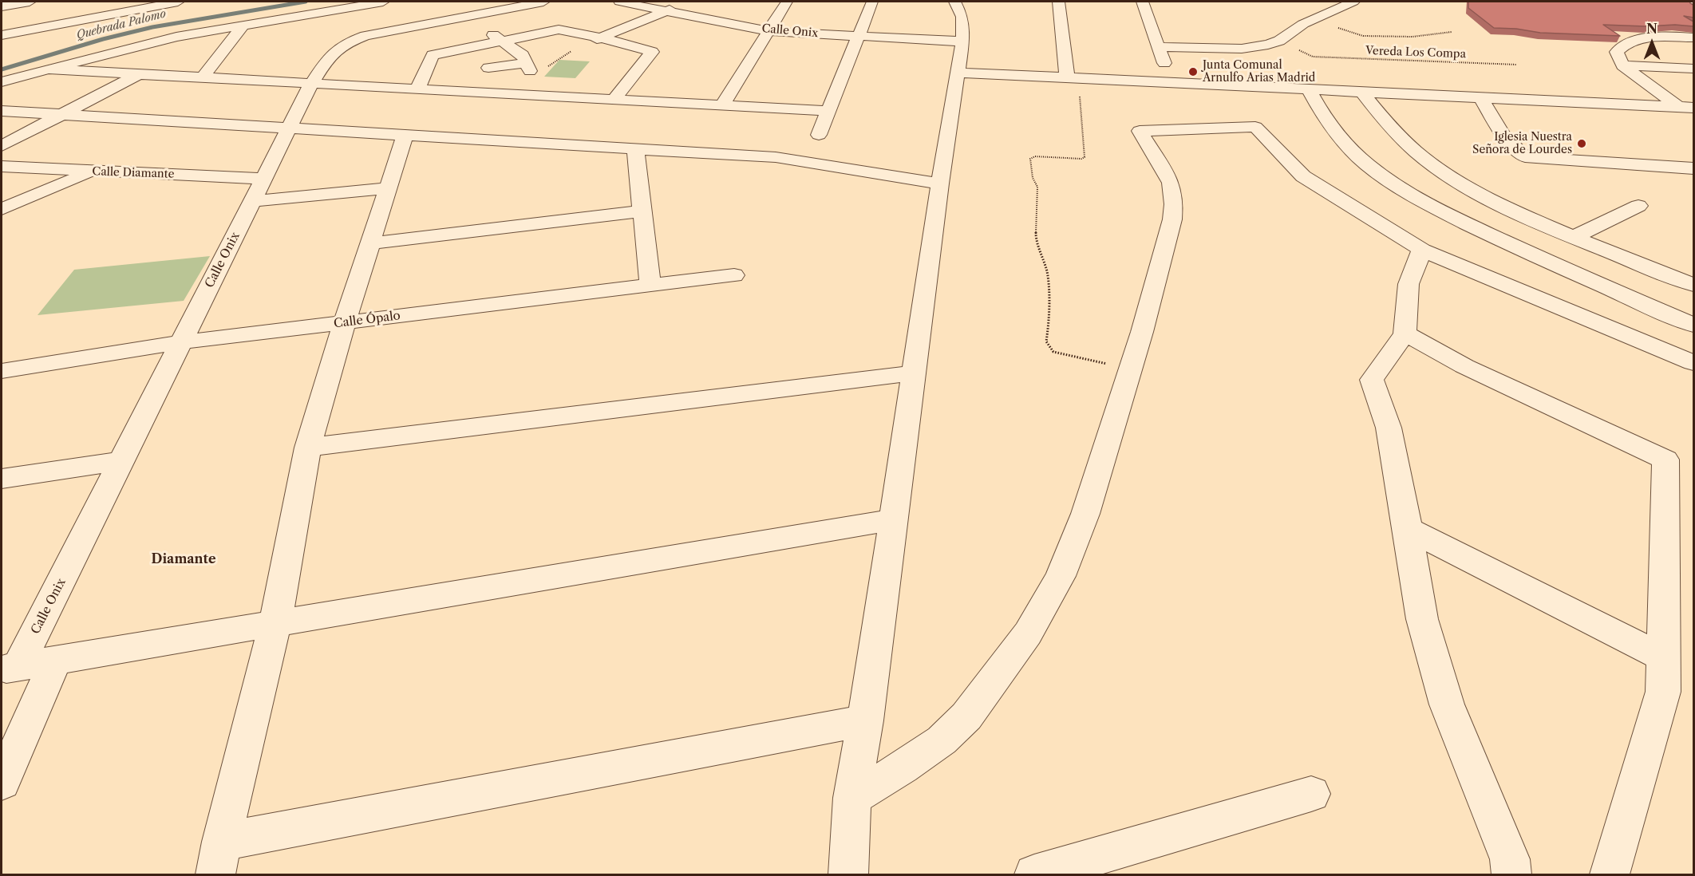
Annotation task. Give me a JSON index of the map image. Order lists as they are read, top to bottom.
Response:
{
  "streets": {
    "street": ["Calle Onix", "Calle Diamante", "Calle Ópalo"],
    "path": ["Vereda Los Compa"]
  },
  "crossings": [
    ["Calle Onix", "Calle Diamante"],
    ["Calle Onix", "Calle Ópalo"]
  ],
  "districts": ["Diamante"],
  "water": ["Quebrada Palomo"],
  "places": ["Junta Comunal Arnulfo Arias Madrid", "Iglesia Nuestra Señora de Lourdes"],
  "north": "top"
}
